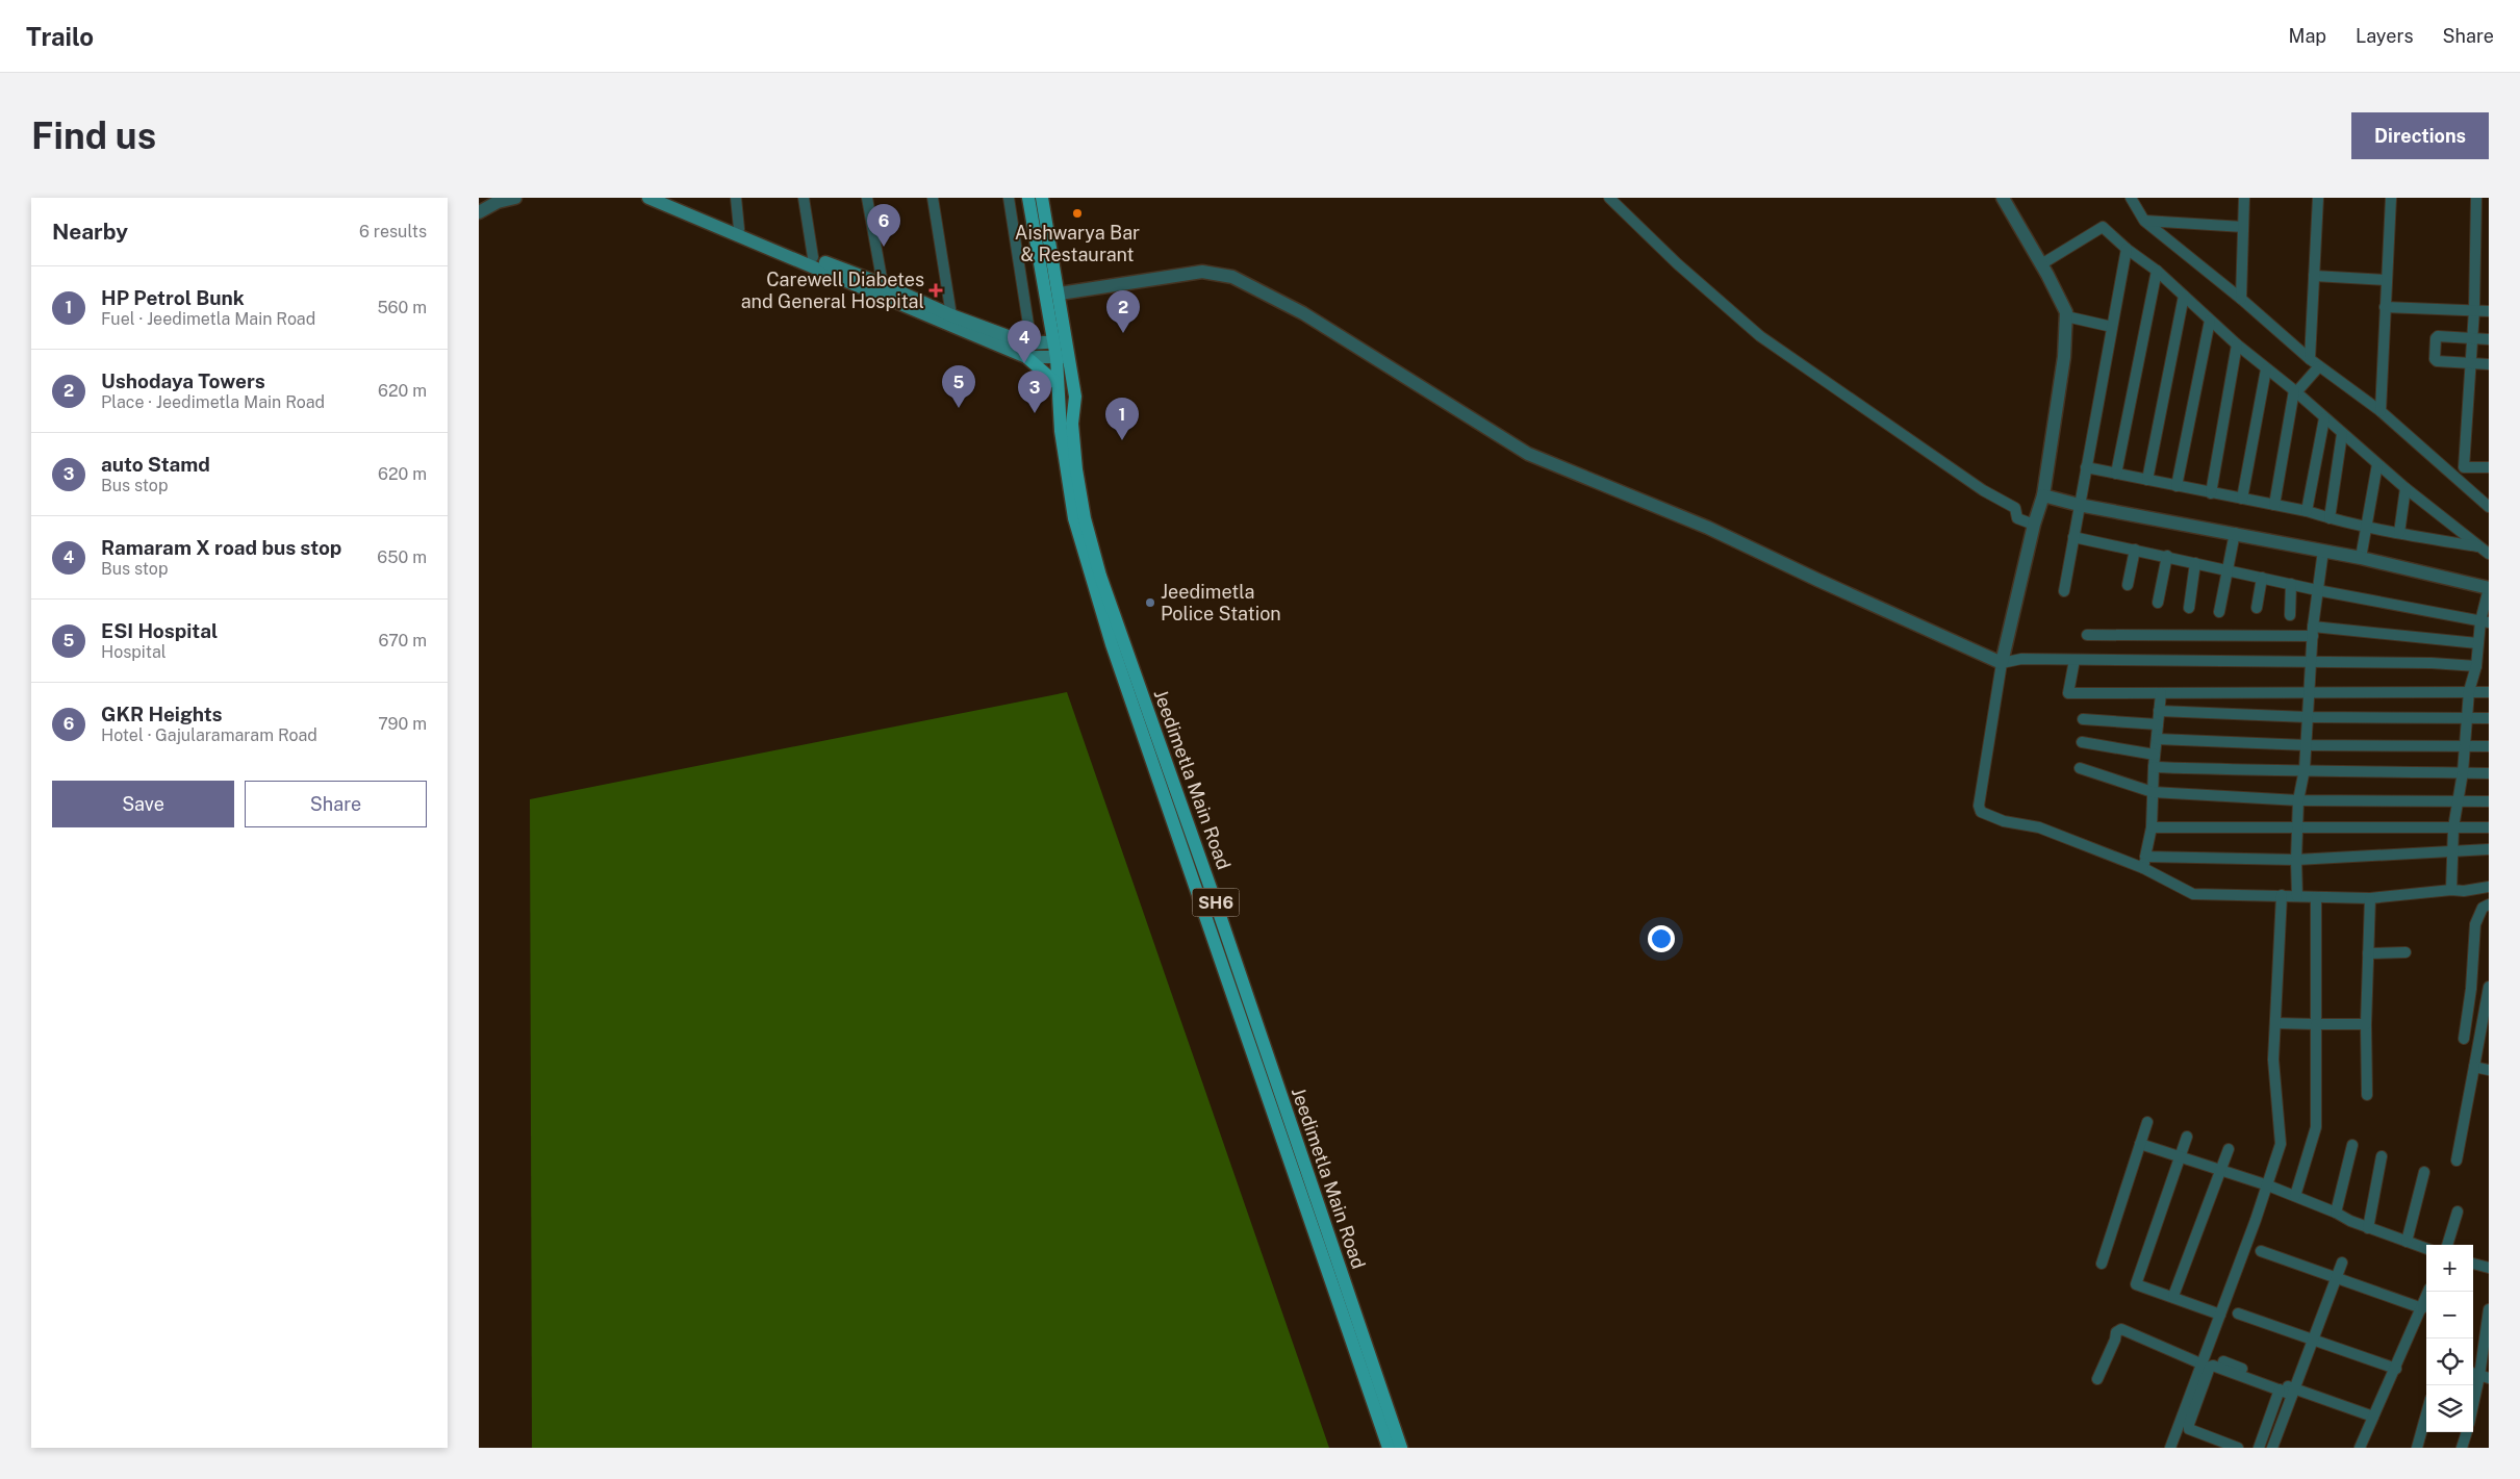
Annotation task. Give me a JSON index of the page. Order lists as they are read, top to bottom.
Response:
{
  "streets": {
    "main road": ["Jeedimetla Main Road", "SH6"]
  },
  "places": {
    "other": ["Aishwarya Bar & Restaurant", "Jeedimetla Police Station"],
    "health": ["Carewell Diabetes and General Hospital"]
  },
  "page": {
    "header": "Trailo",
    "nav": ["Map", "Layers", "Share"],
    "buttons": [
      "Directions",
      ["Save", "Share"]
    ],
    "title": "Find us",
    "heading": ["Nearby", "6 results"],
    "pins": [
      "6",
      "2",
      "4",
      "5",
      "3",
      "1"
    ],
    "list": [
      {
        "mark": "1",
        "name": "HP Petrol Bunk",
        "note": "Fuel · Jeedimetla Main Road",
        "value": "560 m"
      },
      {
        "mark": "2",
        "name": "Ushodaya Towers",
        "note": "Place · Jeedimetla Main Road",
        "value": "620 m"
      },
      {
        "mark": "3",
        "name": "auto Stamd",
        "note": "Bus stop",
        "value": "620 m"
      },
      {
        "mark": "4",
        "name": "Ramaram X road bus stop",
        "note": "Bus stop",
        "value": "650 m"
      },
      {
        "mark": "5",
        "name": "ESI Hospital",
        "note": "Hospital",
        "value": "670 m"
      },
      {
        "mark": "6",
        "name": "GKR Heights",
        "note": "Hotel · Gajularamaram Road",
        "value": "790 m"
      }
    ],
    "map_buttons": ["+", "−"]
  }
}
